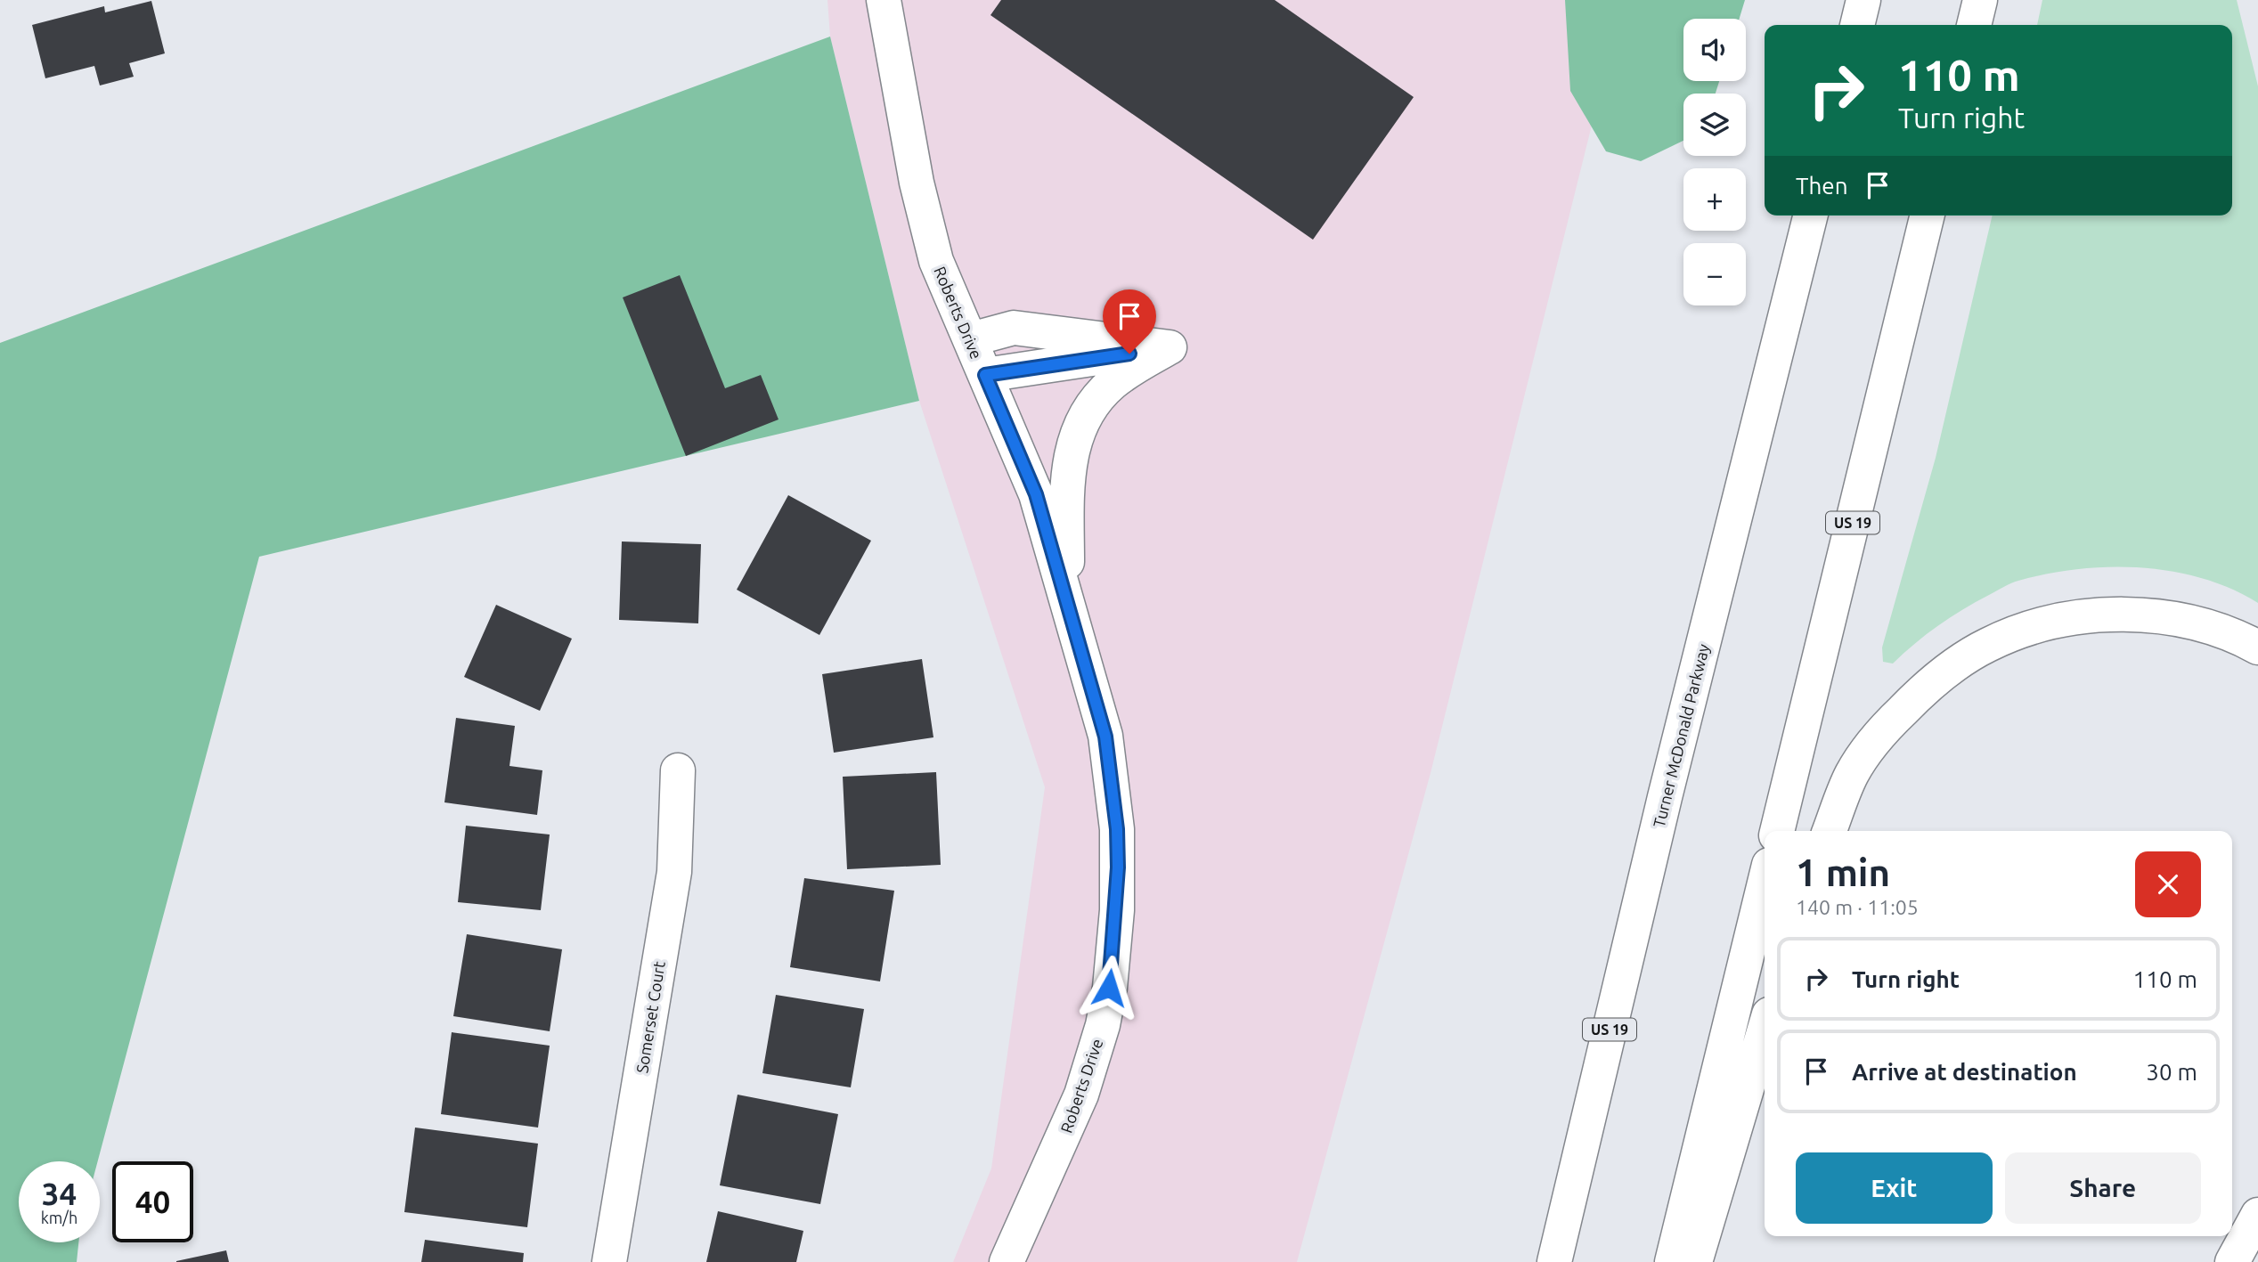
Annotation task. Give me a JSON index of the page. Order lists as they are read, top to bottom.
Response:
{
  "streets": {
    "main road": [
      "Roberts Drive",
      "US 19",
      "Turner McDonald Parkway",
      "Somerset Court"
    ]
  },
  "page": {
    "map_buttons": ["+", "−"],
    "turn": ["110 m", "Turn right"],
    "then": "Then",
    "heading": ["1 min", "140 m · 11:05"],
    "list": [
      {
        "name": "Turn right",
        "value": "110 m"
      },
      {
        "name": "Arrive at destination",
        "value": "30 m"
      }
    ],
    "buttons": ["Exit", "Share"],
    "speed": "34 km/h",
    "limit": "40"
  }
}
